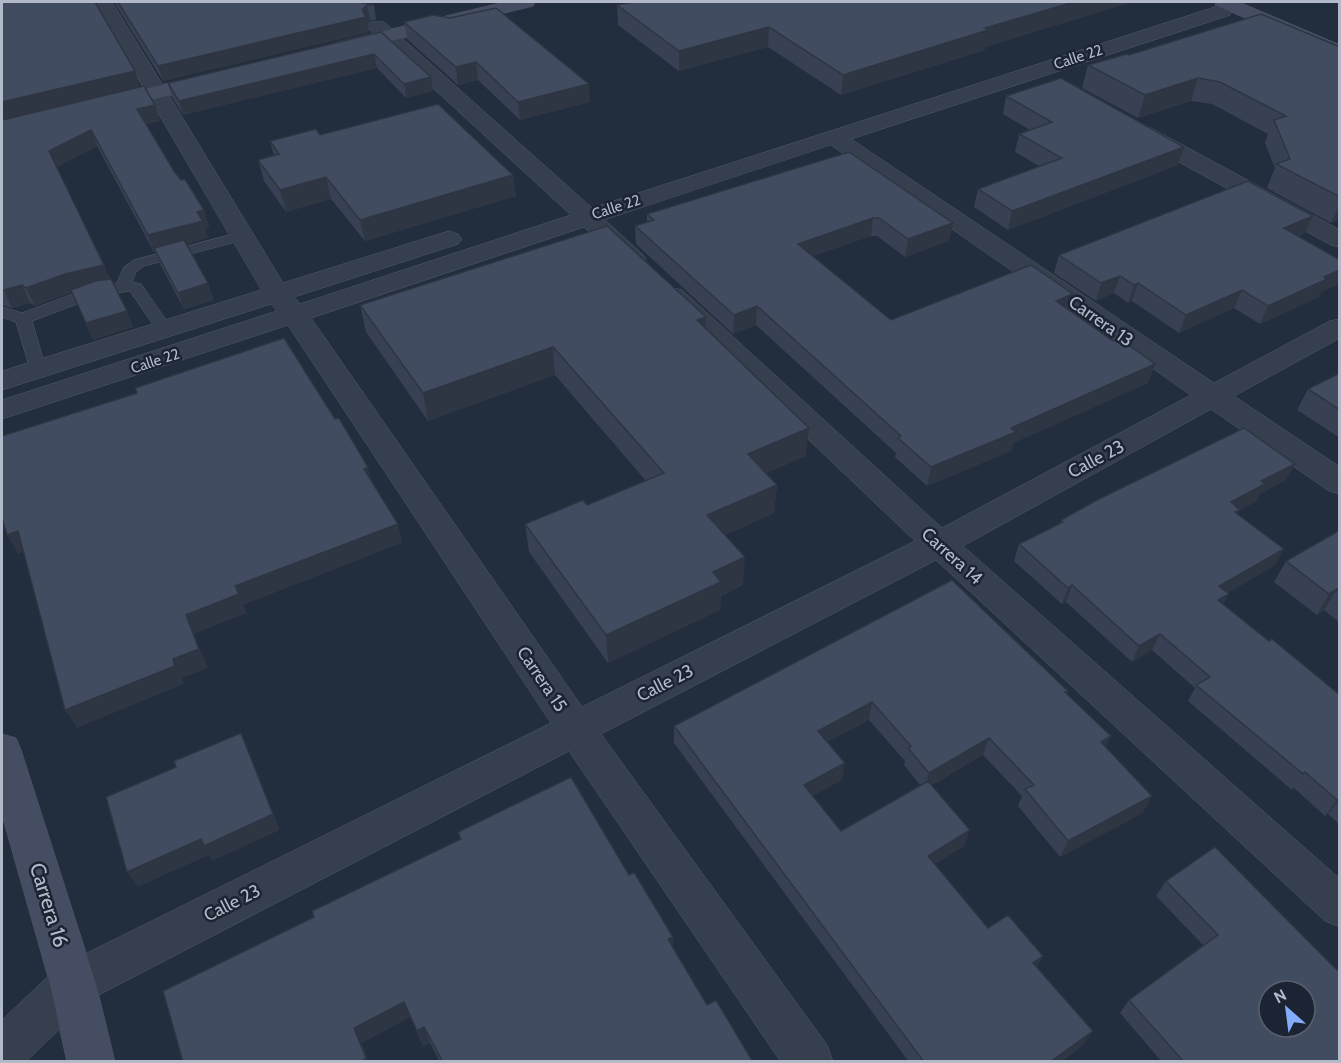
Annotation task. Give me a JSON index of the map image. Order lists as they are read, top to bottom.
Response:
{
  "streets": {
    "main road": ["Carrera 16"],
    "street": [
      "Calle 22",
      "Carrera 13",
      "Calle 23",
      "Carrera 14",
      "Carrera 15"
    ]
  },
  "crossings": [
    ["Calle 22", "Carrera 13"],
    ["Calle 22", "Carrera 14"],
    ["Calle 22", "Carrera 15"],
    ["Carrera 13", "Calle 23"],
    ["Calle 23", "Carrera 14"],
    ["Calle 23", "Carrera 15"],
    ["Calle 23", "Carrera 16"]
  ],
  "north": "top left"
}
